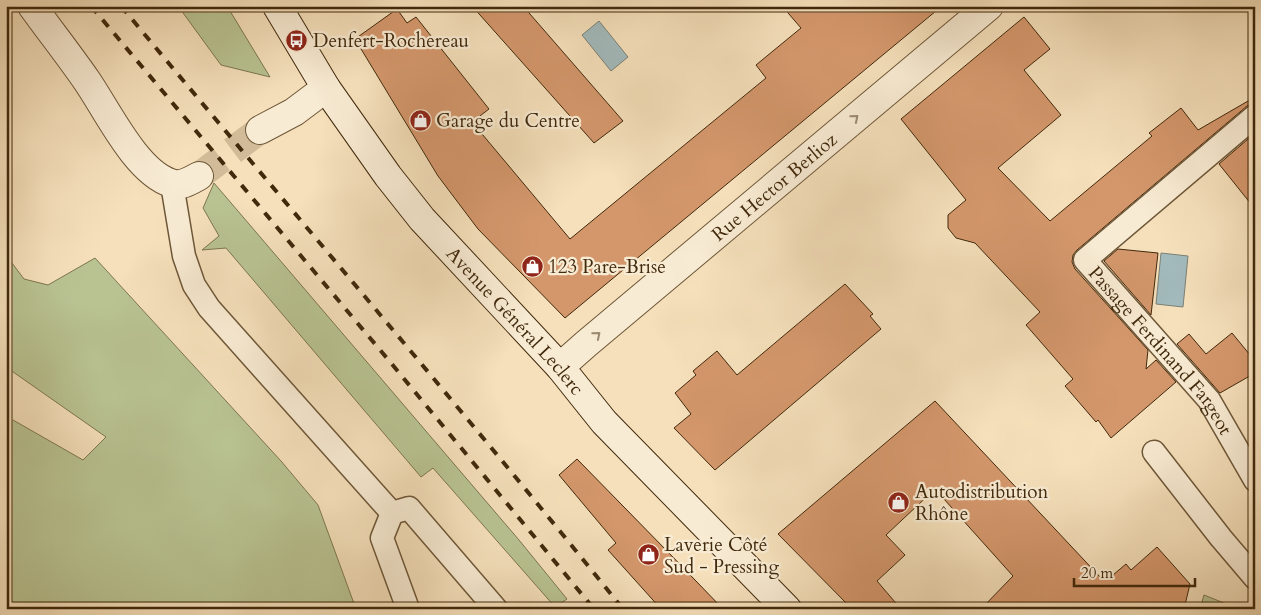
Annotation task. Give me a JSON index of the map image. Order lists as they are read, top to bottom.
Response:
{
  "streets": {
    "street": ["Rue Hector Berlioz", "Avenue Général Leclerc"],
    "lane": ["Passage Ferdinand Fargeot"]
  },
  "crossings": [
    ["Rue Hector Berlioz", "Avenue Général Leclerc"]
  ],
  "one_way": ["Rue Hector Berlioz"],
  "places": {
    "bus stop": ["Denfert-Rochereau"],
    "shop": [
      "Garage du Centre",
      "123 Pare-Brise",
      "Autodistribution Rhône",
      "Laverie Côté Sud - Pressing"
    ]
  },
  "scale_bar": "20 m"
}
